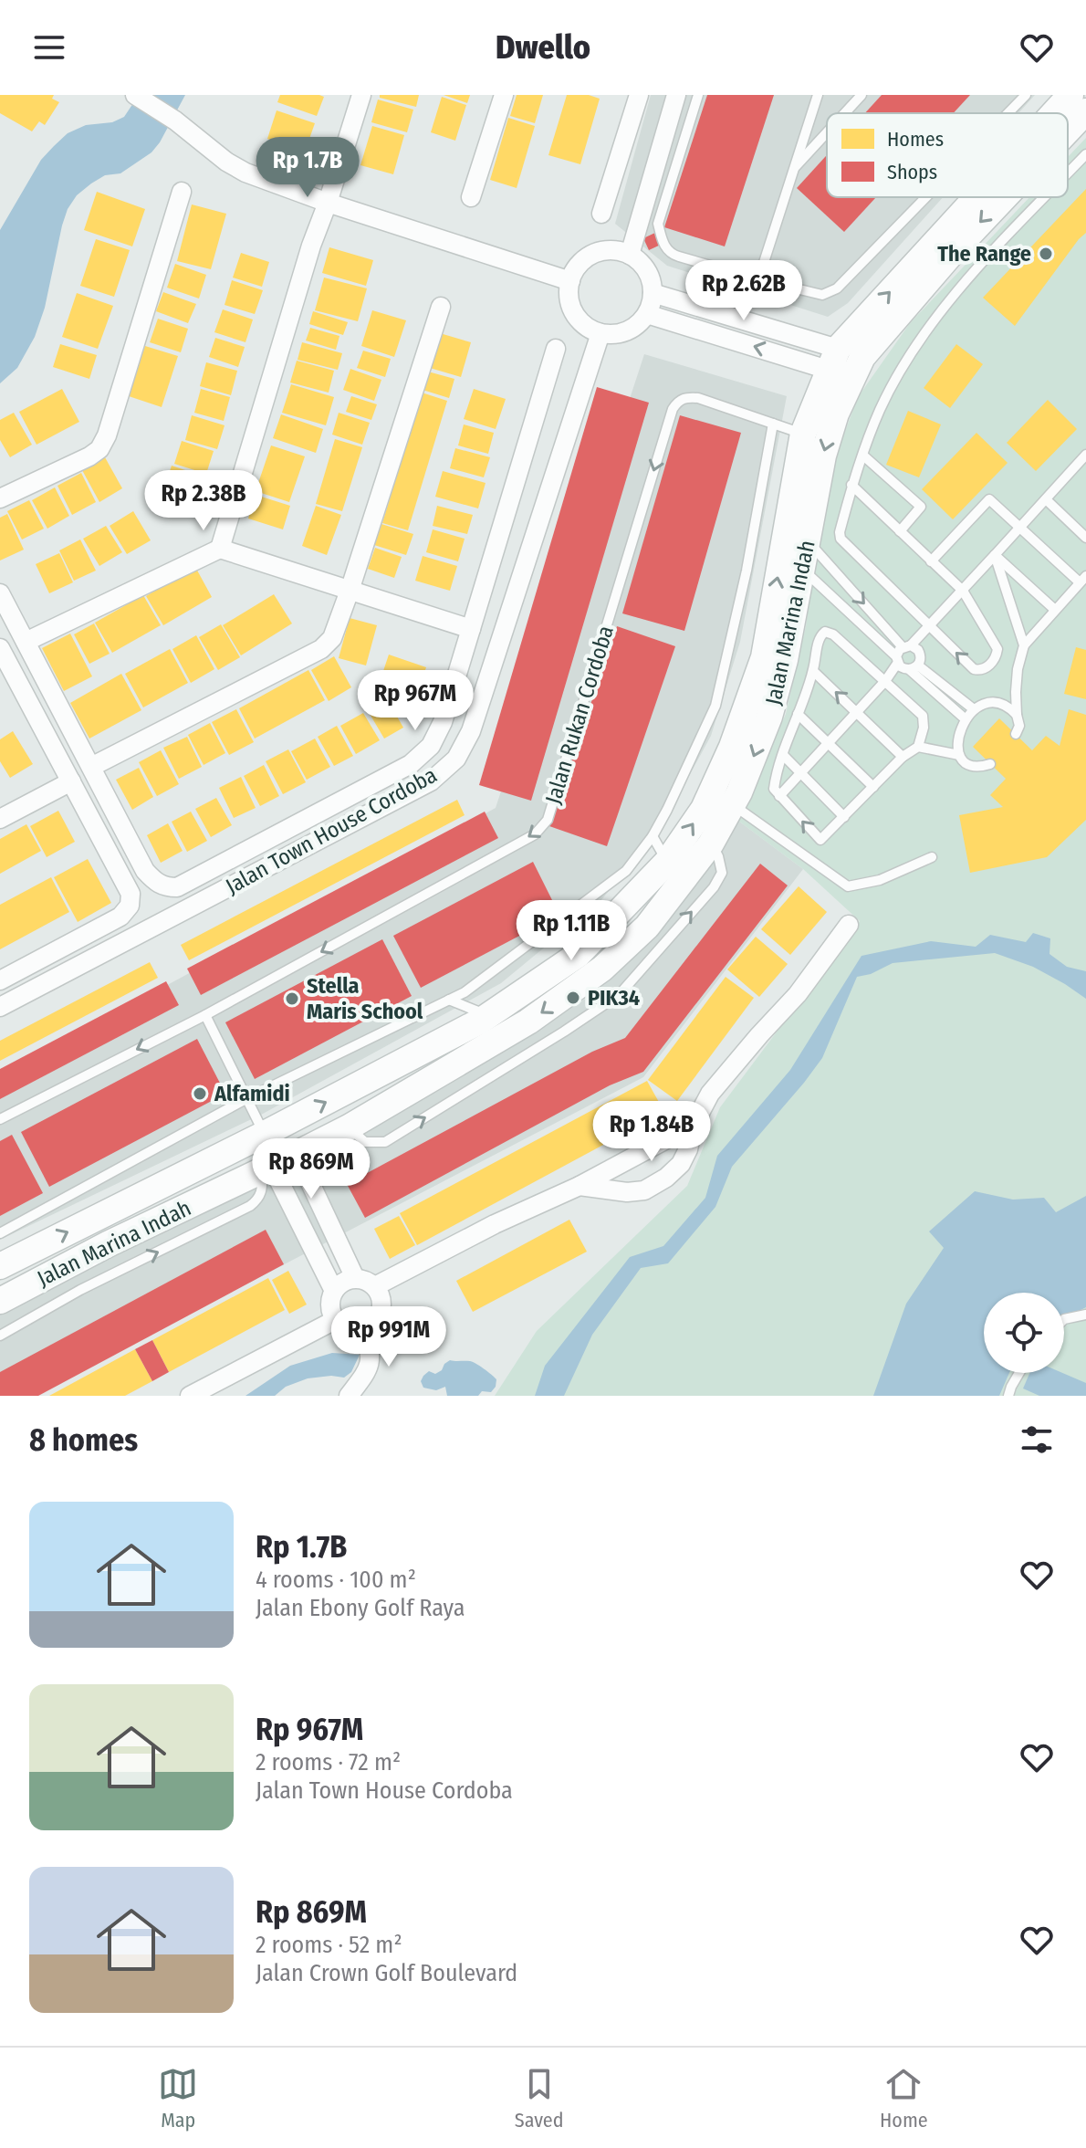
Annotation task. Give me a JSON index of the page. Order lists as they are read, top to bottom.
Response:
{
  "streets": {
    "main road": ["Jalan Marina Indah"],
    "street": ["Jalan Town House Cordoba"],
    "lane": ["Jalan Rukan Cordoba"]
  },
  "crossings": [
    ["Jalan Marina Indah", "Jalan Rukan Cordoba"]
  ],
  "one_way": ["Jalan Rukan Cordoba"],
  "places": [
    "The Range",
    "PIK34",
    "Stella Maris School",
    "Alfamidi"
  ],
  "legend": ["Homes", "Shops"],
  "page": {
    "header": "Dwello",
    "price": [
      "Rp 1.7B",
      "Rp 2.62B",
      "Rp 2.38B",
      "Rp 967M",
      "Rp 1.11B",
      "Rp 1.84B",
      "Rp 869M",
      "Rp 991M"
    ],
    "heading": "8 homes",
    "list": [
      {
        "name": "Rp 1.7B",
        "note": "4 rooms · 100 m² · Jalan Ebony Golf Raya"
      },
      {
        "name": "Rp 967M",
        "note": "2 rooms · 72 m² · Jalan Town House Cordoba"
      },
      {
        "name": "Rp 869M",
        "note": "2 rooms · 52 m² · Jalan Crown Golf Boulevard"
      }
    ],
    "tabs": ["Map", "Saved", "Home"]
  }
}
